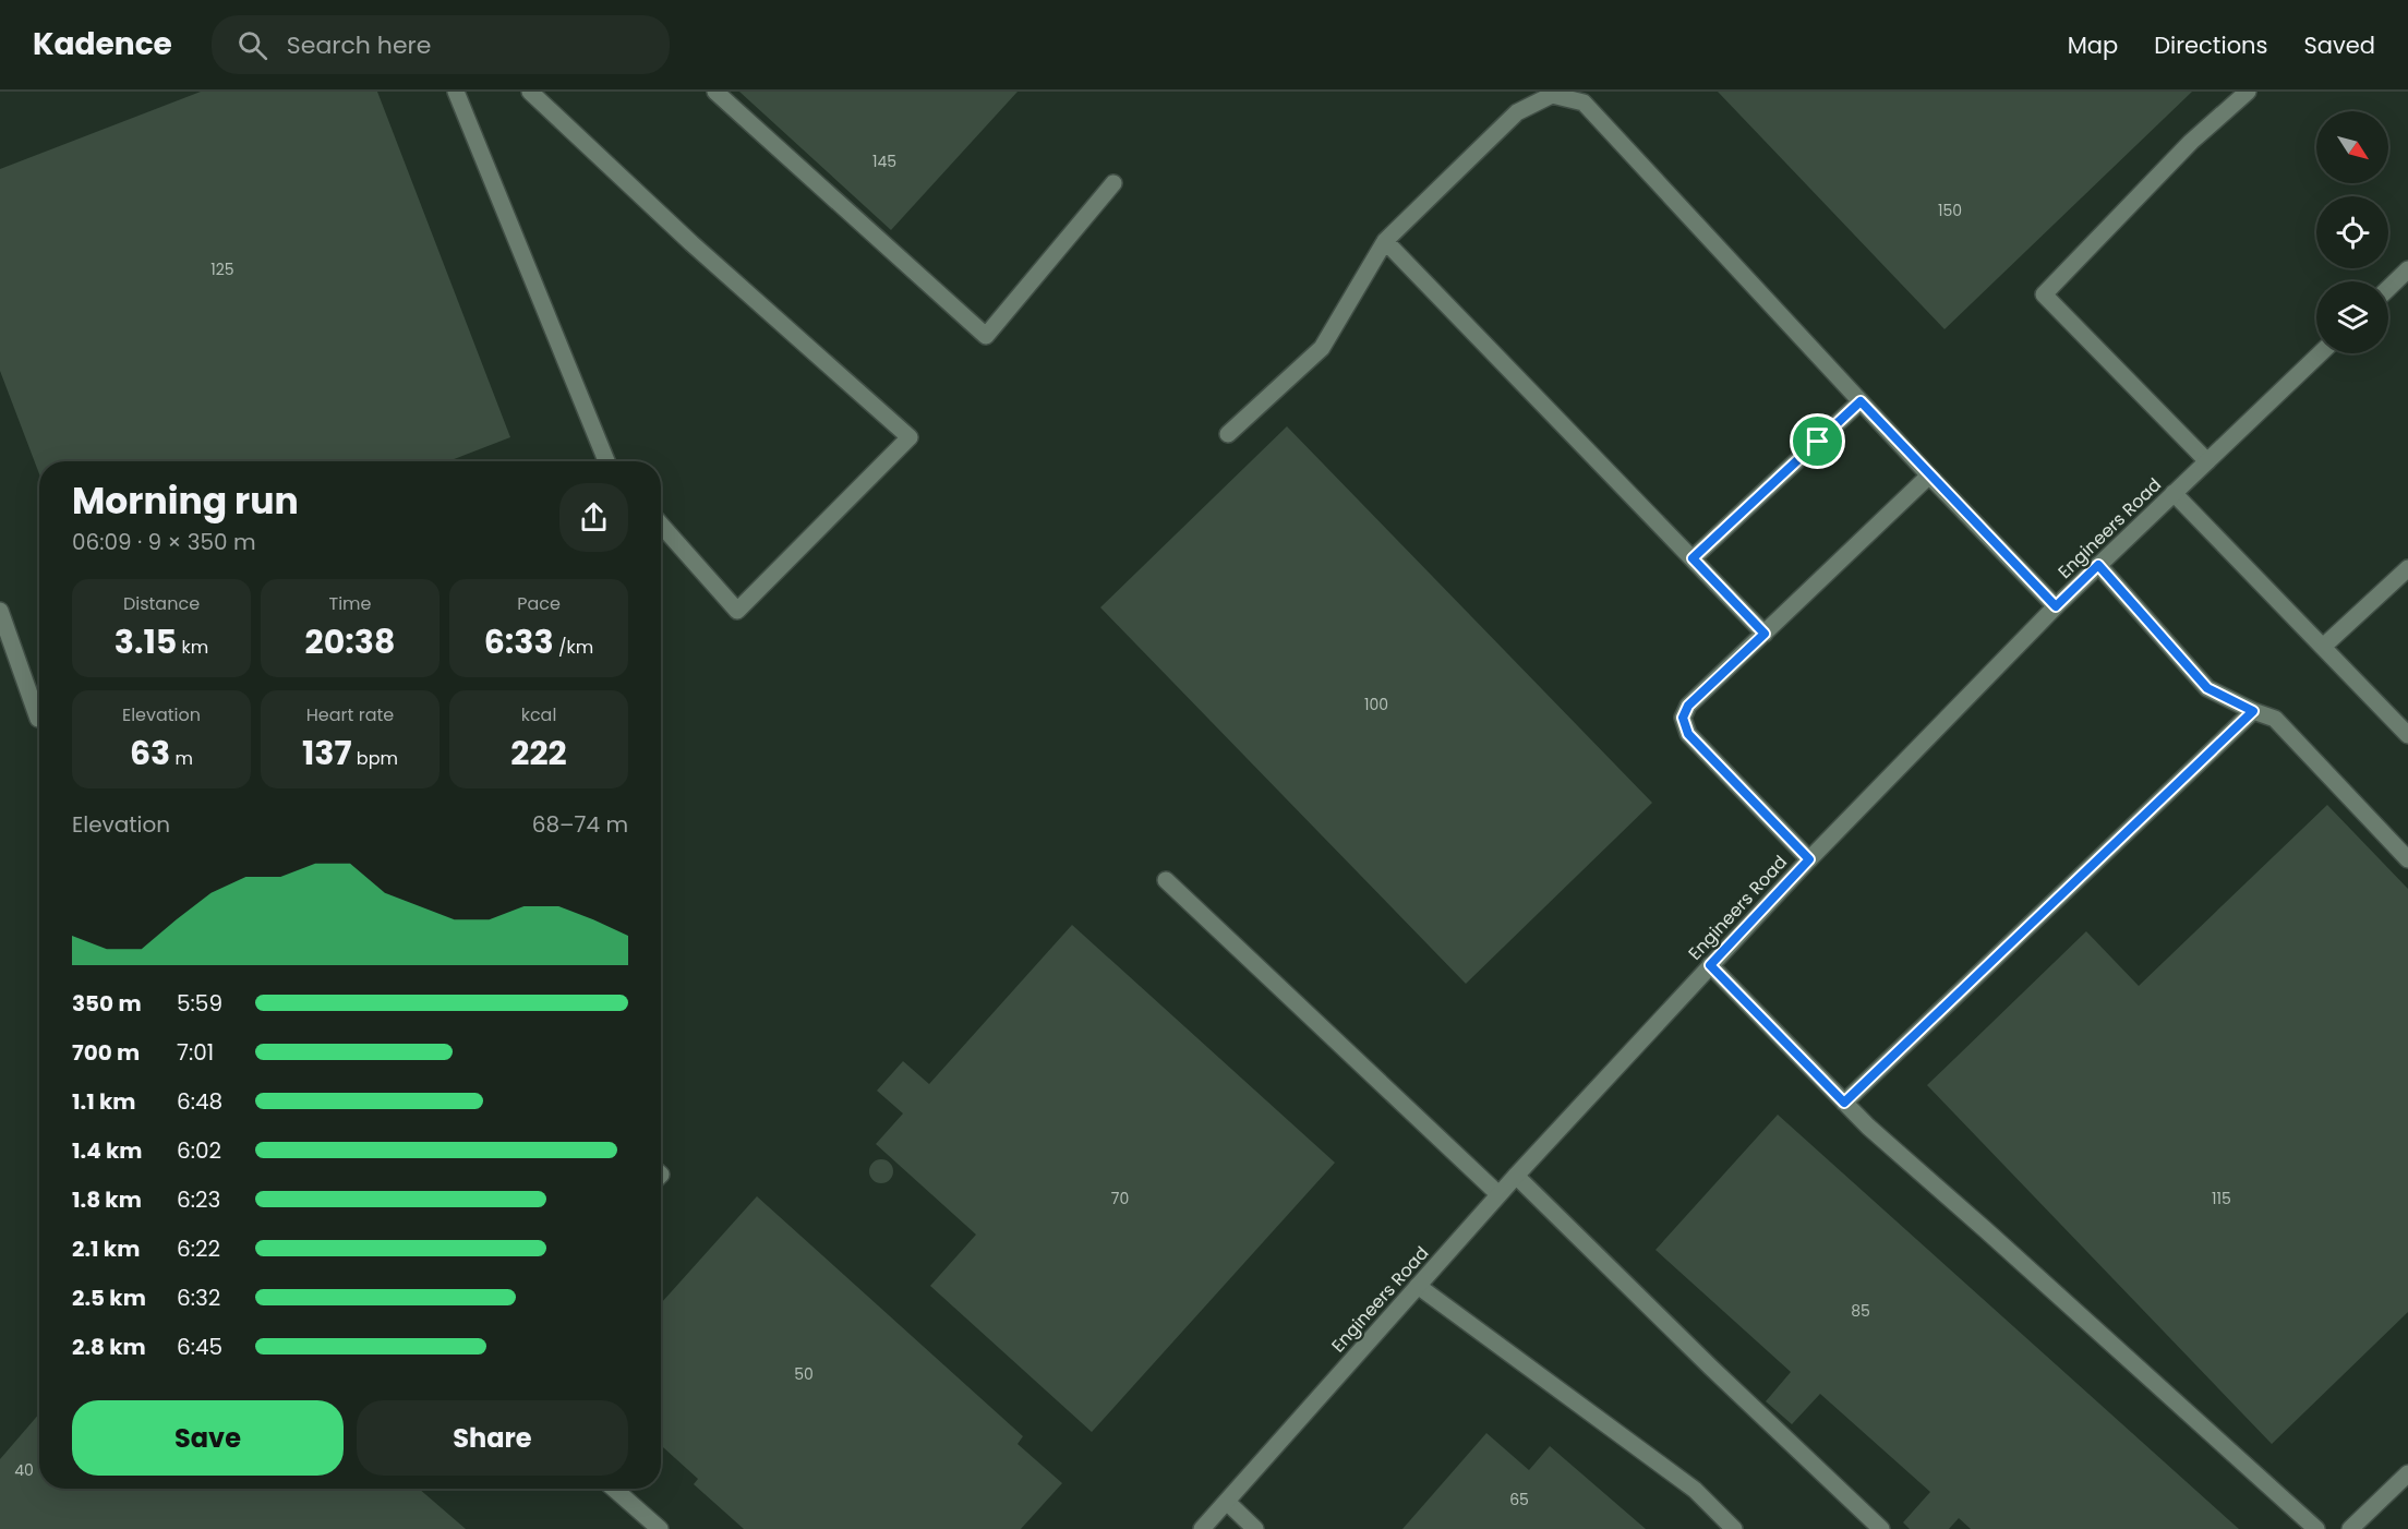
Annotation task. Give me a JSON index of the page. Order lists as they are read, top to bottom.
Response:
{
  "streets": {
    "street": ["Engineers Road"]
  },
  "house_numbers": [
    "145",
    "150",
    "125",
    "100",
    "70",
    "115",
    "85",
    "50",
    "40",
    "65"
  ],
  "north": "bottom right",
  "page": {
    "header": "Kadence",
    "search": "Search here",
    "nav": ["Map", "Directions", "Saved"],
    "heading": ["Morning run", "06:09 · 9 × 350 m"],
    "stats": [
      ["Distance", "3.15 km"],
      ["Time", "20:38"],
      ["Pace", "6:33 /km"],
      ["Elevation", "63 m"],
      ["Heart rate", "137 bpm"],
      ["kcal", "222"]
    ],
    "chart": ["Elevation", "68–74 m"],
    "list": [
      {
        "name": "350 m",
        "note": "5:59"
      },
      {
        "name": "700 m",
        "note": "7:01"
      },
      {
        "name": "1.1 km",
        "note": "6:48"
      },
      {
        "name": "1.4 km",
        "note": "6:02"
      },
      {
        "name": "1.8 km",
        "note": "6:23"
      },
      {
        "name": "2.1 km",
        "note": "6:22"
      },
      {
        "name": "2.5 km",
        "note": "6:32"
      },
      {
        "name": "2.8 km",
        "note": "6:45"
      }
    ],
    "buttons": ["Save", "Share"]
  }
}
